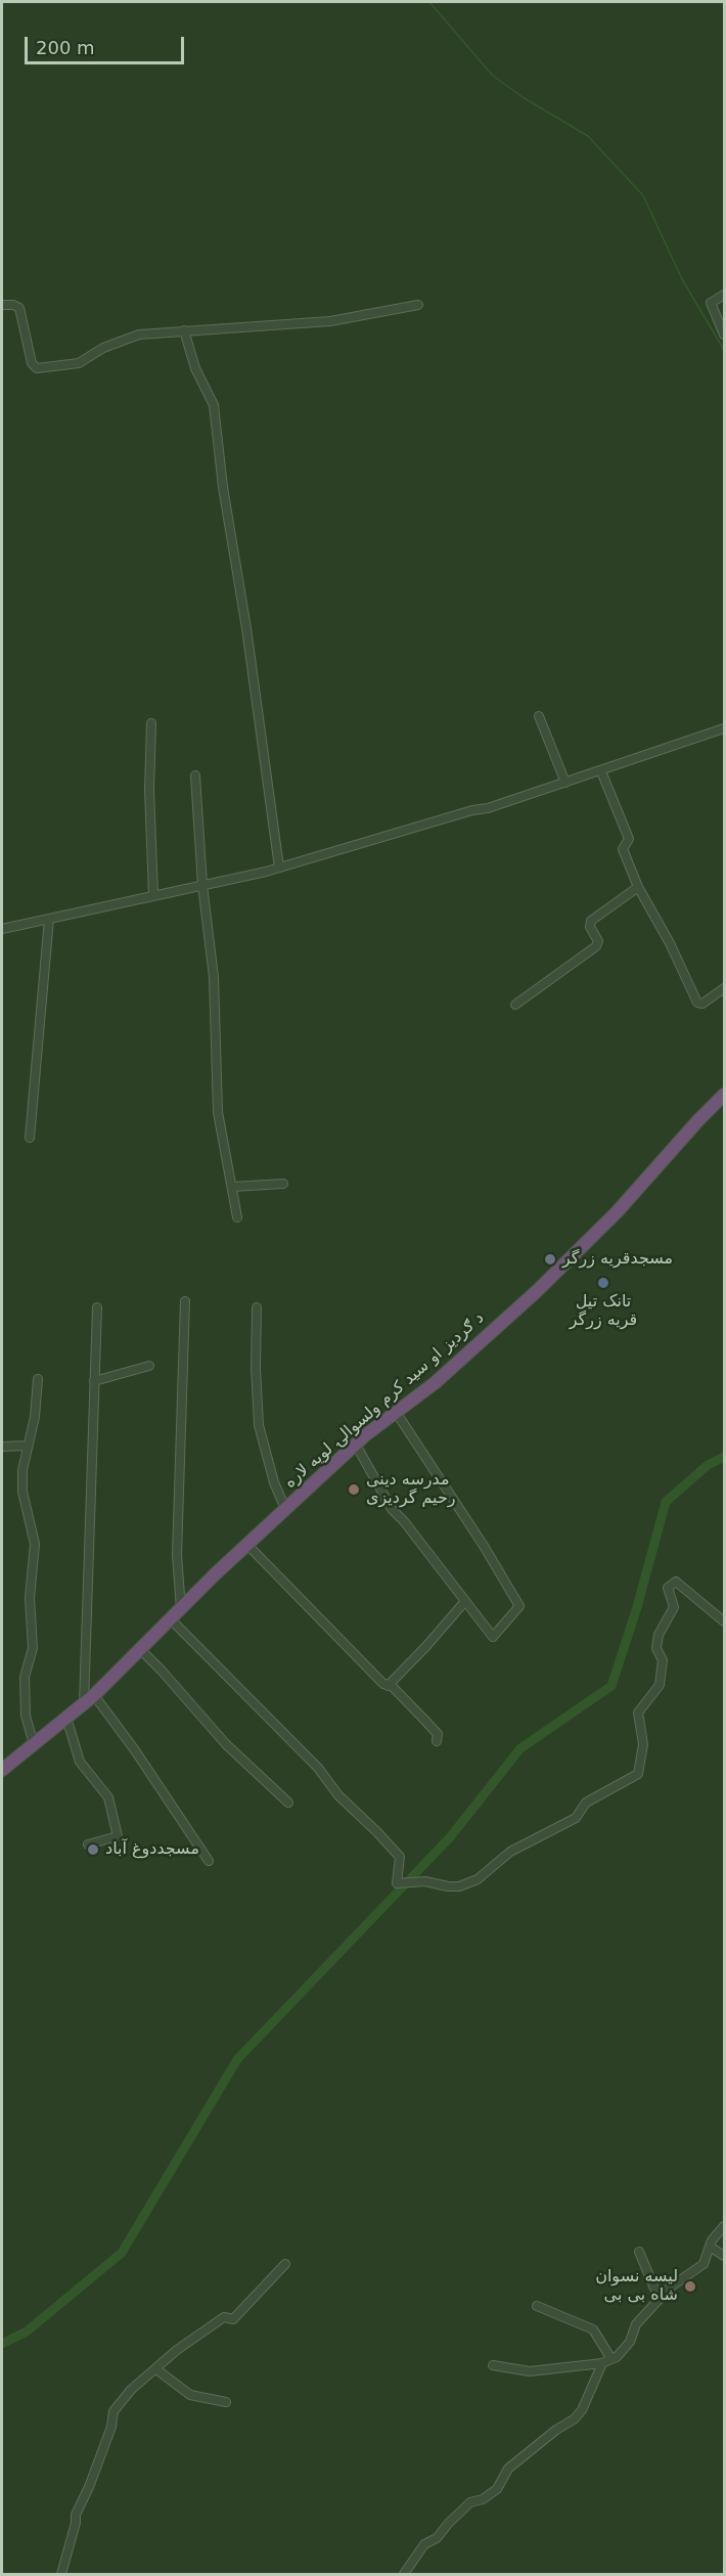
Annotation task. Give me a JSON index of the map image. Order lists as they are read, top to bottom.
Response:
{
  "streets": {
    "highway": ["د ګردیز او سید کرم ولسوالۍ لویه لاره"]
  },
  "places": [
    "مسجدقریه زرگر",
    "تانک تیل قریه زرگر",
    "مدرسه دینی رحیم گردیزی",
    "مسجددوغ آباد",
    "لیسه نسوان شاه بی بی"
  ],
  "scale_bar": "200 m"
}
